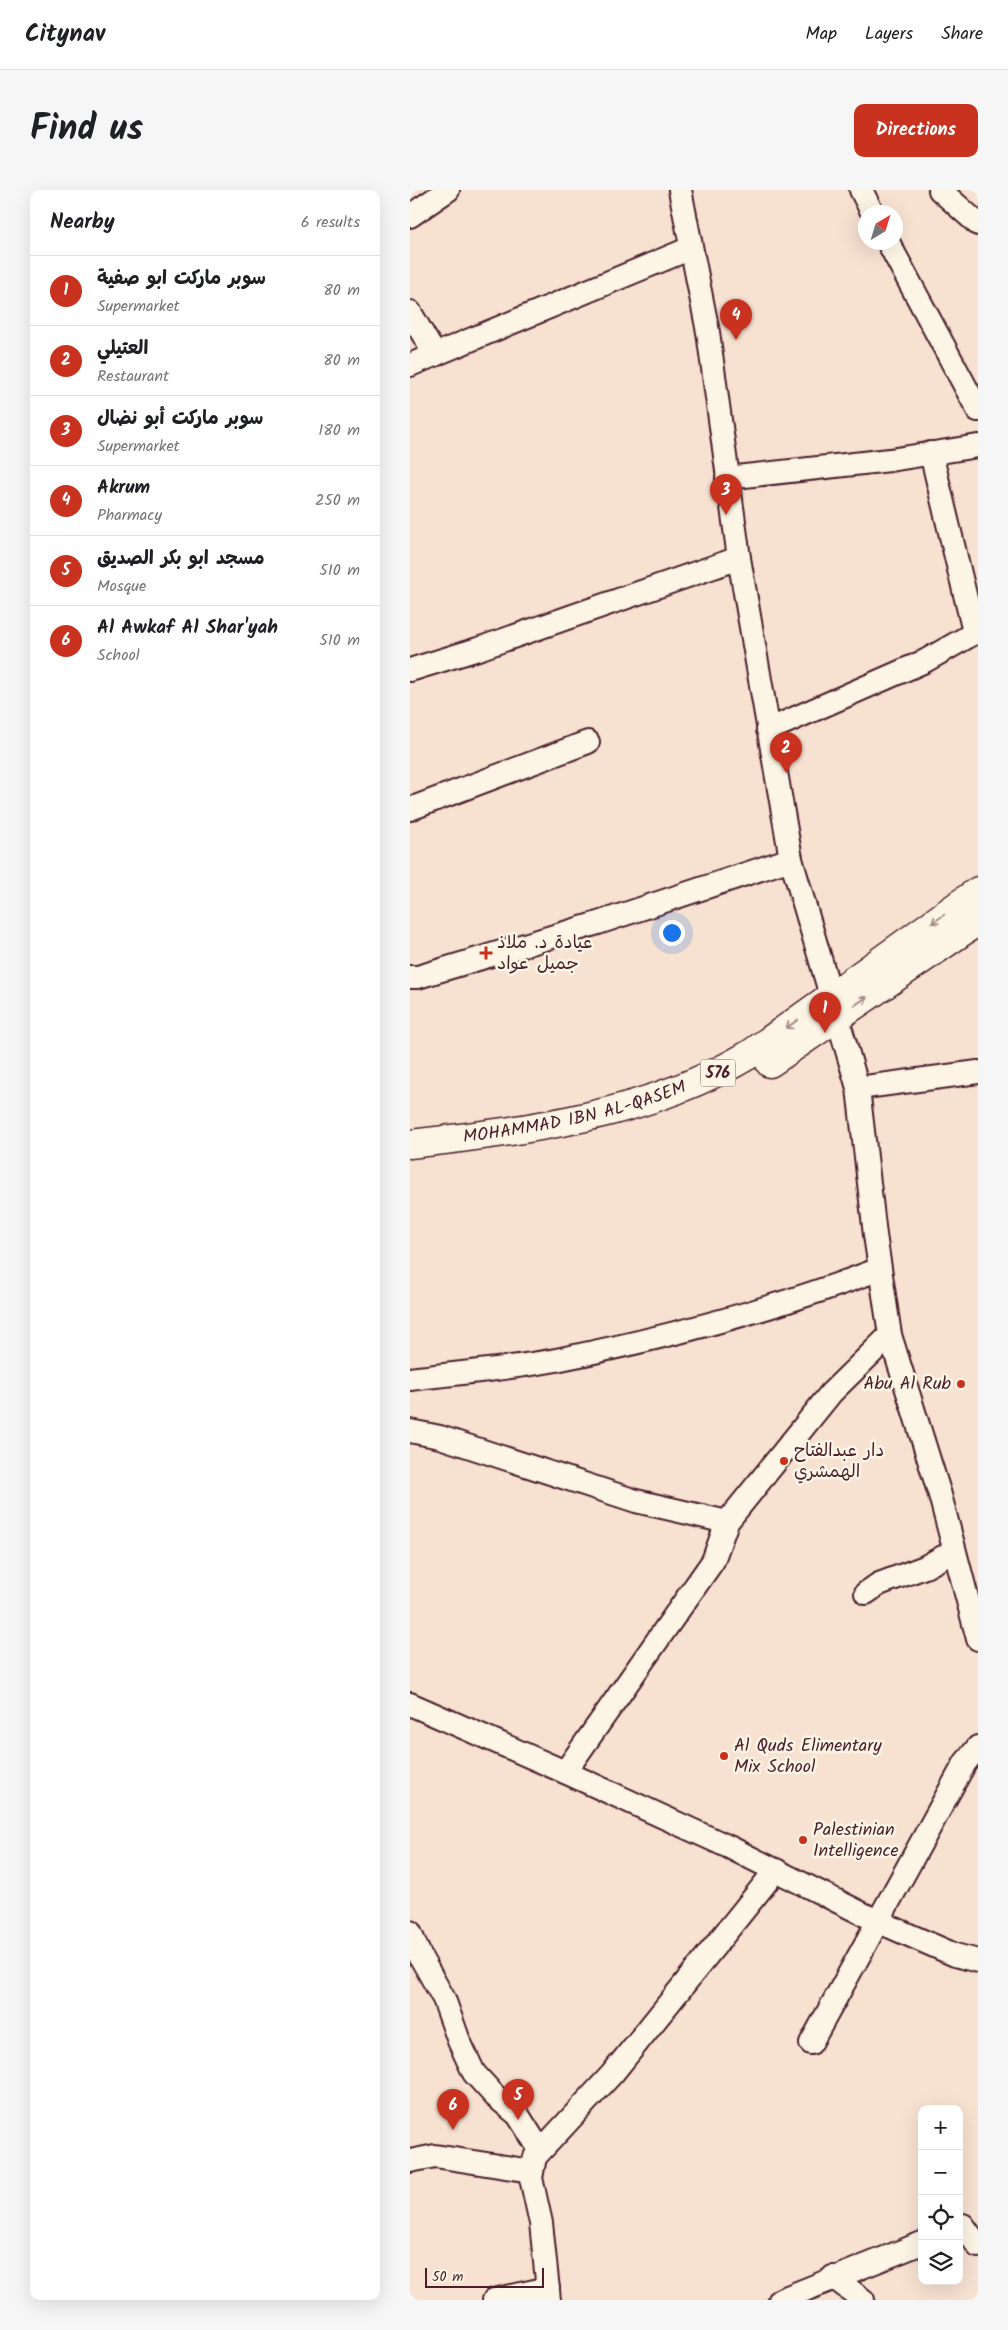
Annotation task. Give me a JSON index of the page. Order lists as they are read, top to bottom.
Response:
{
  "streets": {
    "main road": ["576", "MOHAMMAD IBN AL-QASEM"]
  },
  "places": {
    "health": ["عيادة د. ملاذ جميل عواد"],
    "other": [
      "Abu Al Rub",
      "دار عبدالفتاح الهمشري",
      "Al Quds Elimentary Mix School",
      "Palestinian Intelligence"
    ]
  },
  "scale_bar": "50 m",
  "north": "top right",
  "page": {
    "header": "Citynav",
    "nav": ["Map", "Layers", "Share"],
    "title": "Find us",
    "buttons": "Directions",
    "heading": ["Nearby", "6 results"],
    "list": [
      {
        "mark": "1",
        "name": "سوبر ماركت ابو صفية",
        "note": "Supermarket",
        "value": "80 m"
      },
      {
        "mark": "2",
        "name": "العتيلي",
        "note": "Restaurant",
        "value": "80 m"
      },
      {
        "mark": "3",
        "name": "سوبر ماركت أبو نضال",
        "note": "Supermarket",
        "value": "180 m"
      },
      {
        "mark": "4",
        "name": "Akrum",
        "note": "Pharmacy",
        "value": "250 m"
      },
      {
        "mark": "5",
        "name": "مسجد ابو بكر الصديق",
        "note": "Mosque",
        "value": "510 m"
      },
      {
        "mark": "6",
        "name": "Al Awkaf Al Shar'yah",
        "note": "School",
        "value": "510 m"
      }
    ],
    "pins": [
      "4",
      "3",
      "2",
      "1",
      "5",
      "6"
    ],
    "map_buttons": ["+", "−"],
    "scale": "50 m"
  }
}
